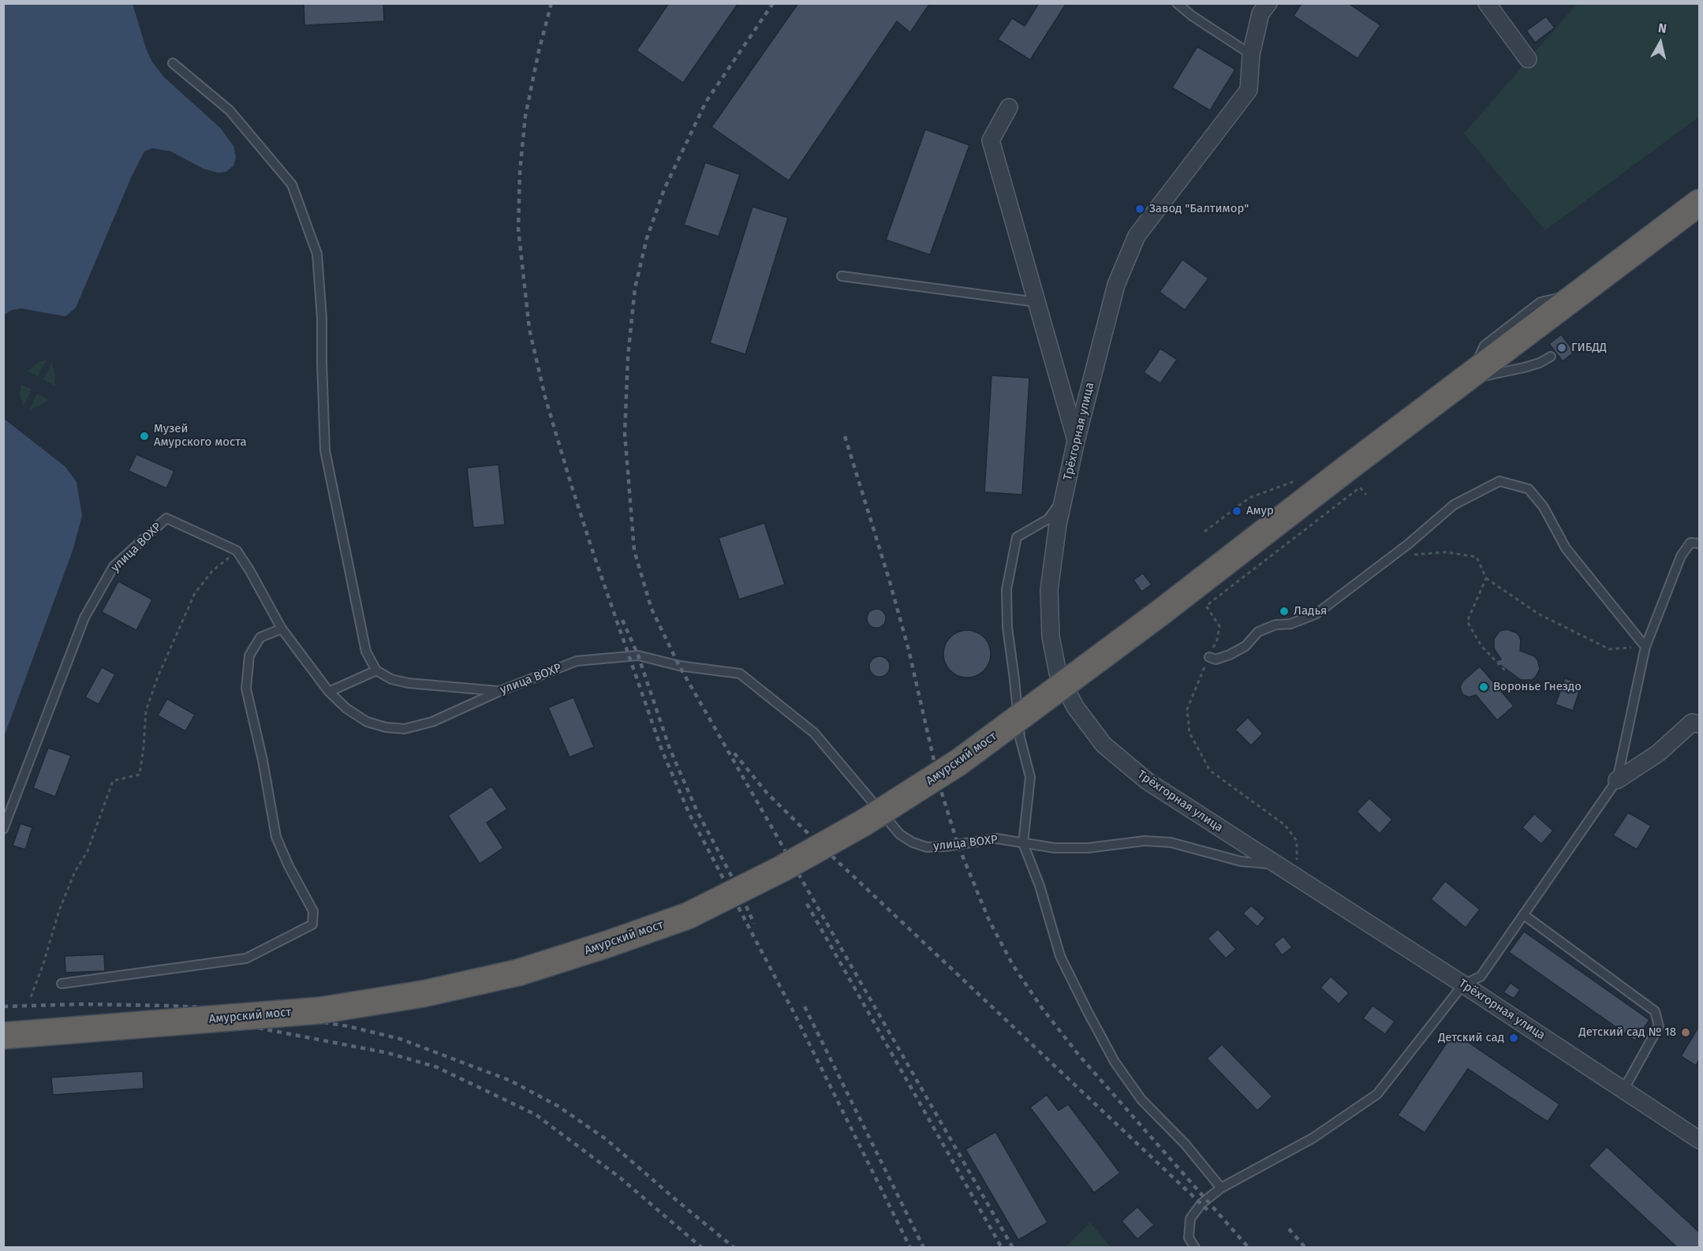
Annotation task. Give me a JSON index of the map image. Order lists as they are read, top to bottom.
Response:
{
  "streets": {
    "highway": ["Амурский мост"],
    "street": ["Трёхгорная улица"],
    "lane": ["улица ВОХР"]
  },
  "crossings": [
    ["Трёхгорная улица", "улица ВОХР"]
  ],
  "places": [
    "Завод \"Балтимор\"",
    "ГИБДД",
    "Музей Амурского моста",
    "Амур",
    "Ладья",
    "Воронье Гнездо",
    "Детский сад № 18",
    "Детский сад"
  ],
  "north": "top"
}
